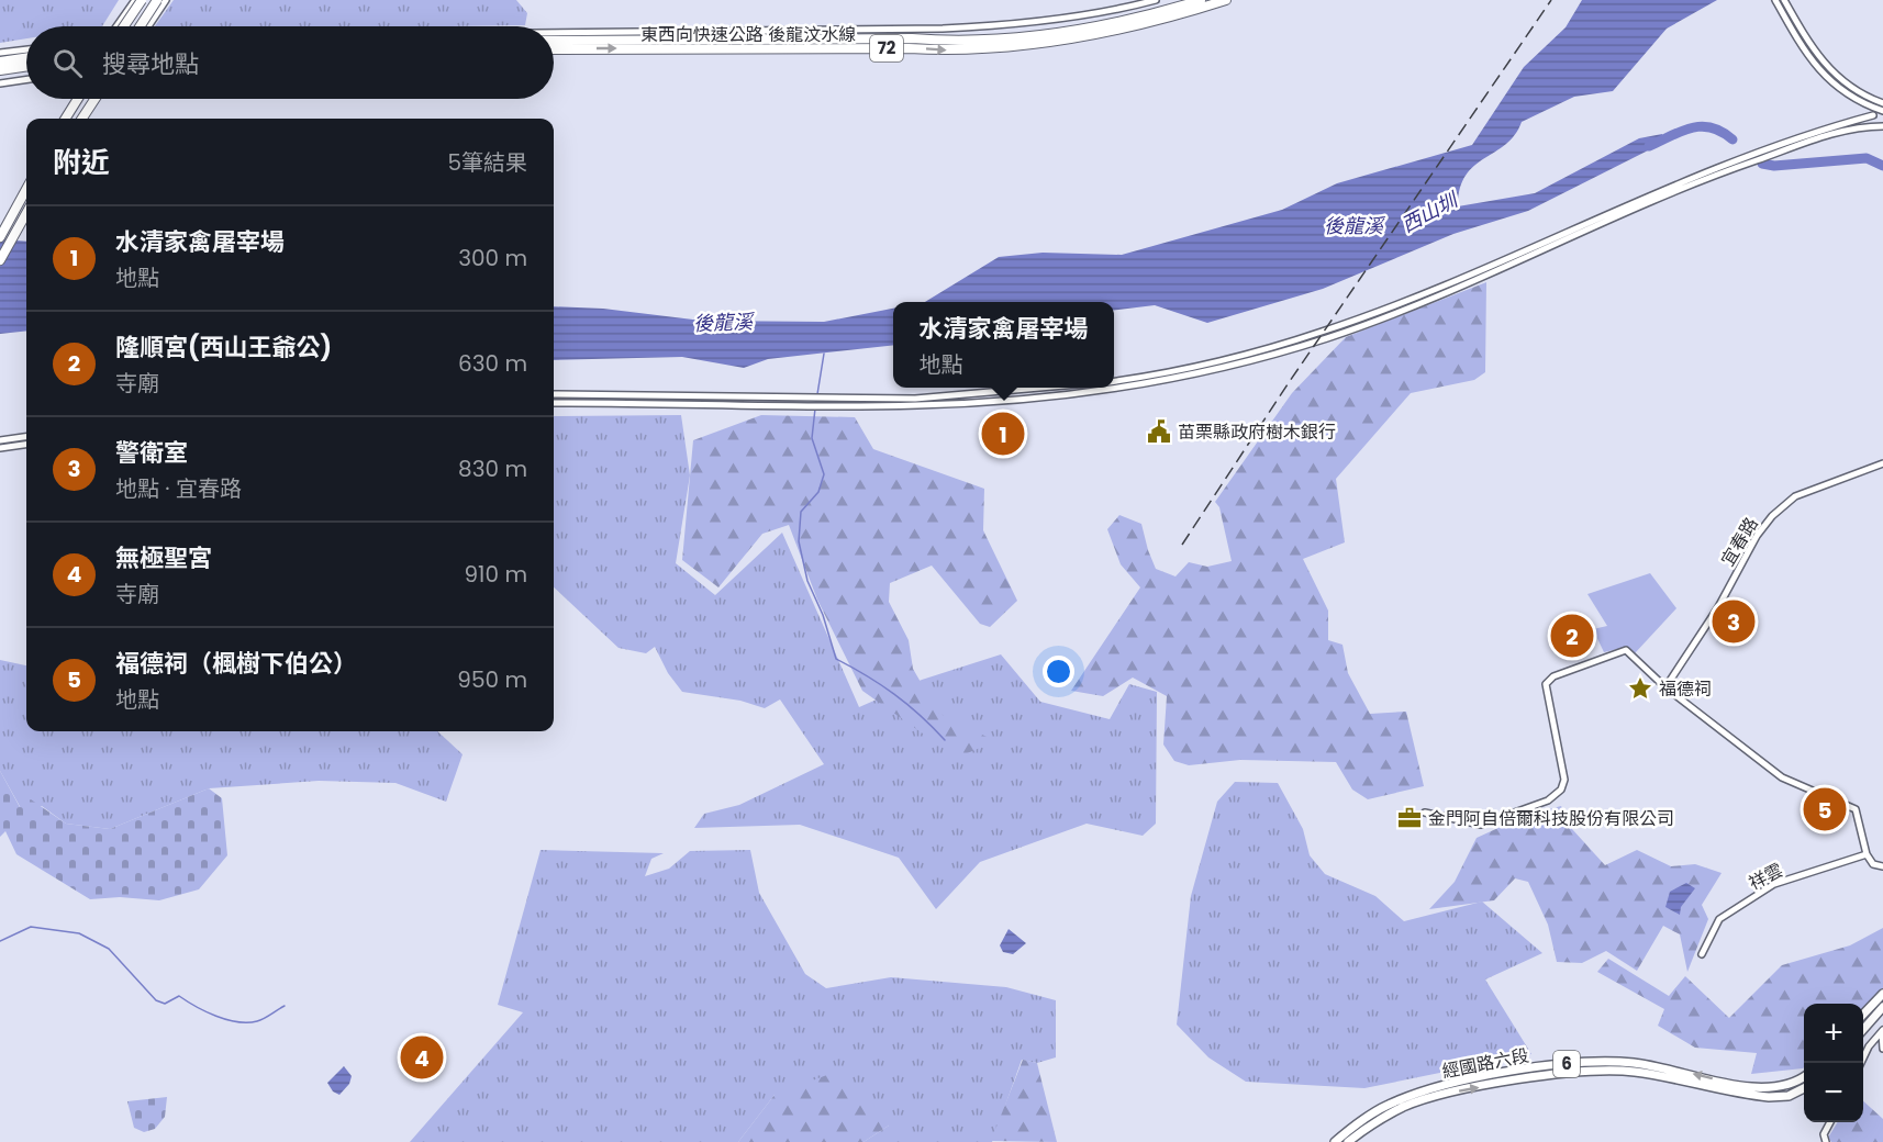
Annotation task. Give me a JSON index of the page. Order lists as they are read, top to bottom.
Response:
{
  "streets": {
    "highway": ["東西向快速公路 後龍汶水線", "72"],
    "main road": ["經國路六段", "6"],
    "street": ["宜春路", "祥雲"]
  },
  "water": ["西山圳", "後龍溪"],
  "places": {
    "public building": ["苗栗縣政府樹木銀行"],
    "place": ["福德祠"],
    "office": ["金門阿自倍爾科技股份有限公司"]
  },
  "page": {
    "search": "搜尋地點",
    "heading": ["附近", "5筆結果"],
    "list": [
      {
        "mark": "1",
        "name": "水清家禽屠宰場",
        "note": "地點",
        "value": "300 m"
      },
      {
        "mark": "2",
        "name": "隆順宮(西山王爺公)",
        "note": "寺廟",
        "value": "630 m"
      },
      {
        "mark": "3",
        "name": "警衛室",
        "note": "地點 · 宜春路",
        "value": "830 m"
      },
      {
        "mark": "4",
        "name": "無極聖宮",
        "note": "寺廟",
        "value": "910 m"
      },
      {
        "mark": "5",
        "name": "福德祠（楓樹下伯公）",
        "note": "地點",
        "value": "950 m"
      }
    ],
    "popup": ["水清家禽屠宰場", "地點"],
    "pins": [
      "1",
      "3",
      "2",
      "5",
      "4"
    ],
    "map_buttons": ["+", "−"]
  }
}
